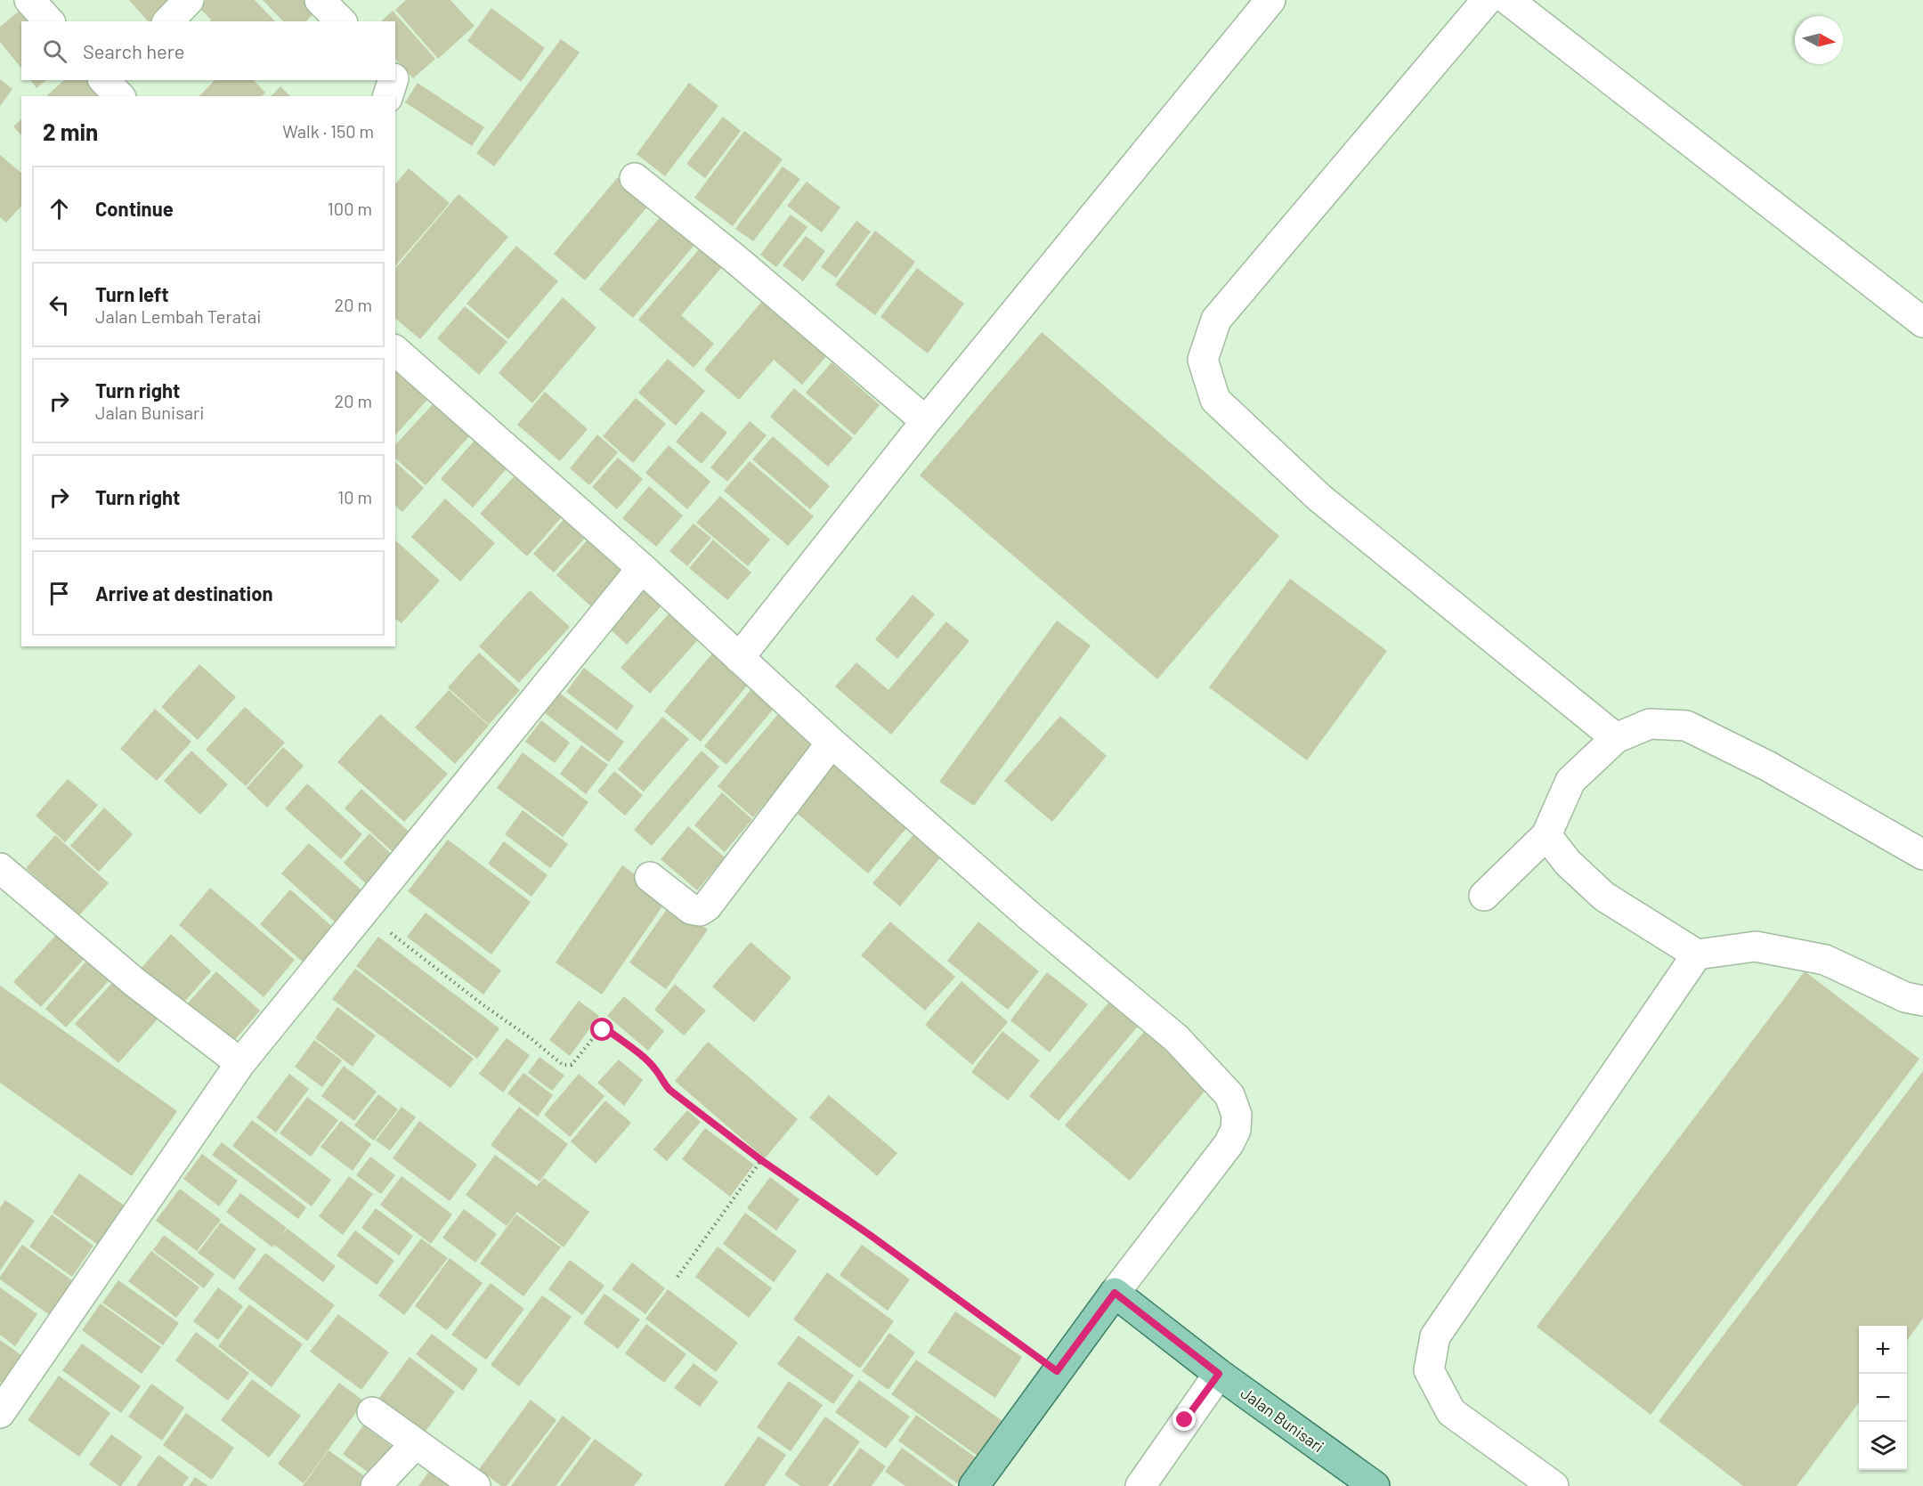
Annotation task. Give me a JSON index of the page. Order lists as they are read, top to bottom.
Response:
{
  "streets": {
    "main road": ["Jalan Bunisari"]
  },
  "north": "right",
  "page": {
    "search": "Search here",
    "heading": ["2 min", "Walk · 150 m"],
    "list": [
      ["Continue", "100 m"],
      ["Turn left", "Jalan Lembah Teratai", "20 m"],
      ["Turn right", "Jalan Bunisari", "20 m"],
      ["Turn right", "10 m"],
      "Arrive at destination"
    ],
    "map_buttons": ["+", "−"]
  }
}
